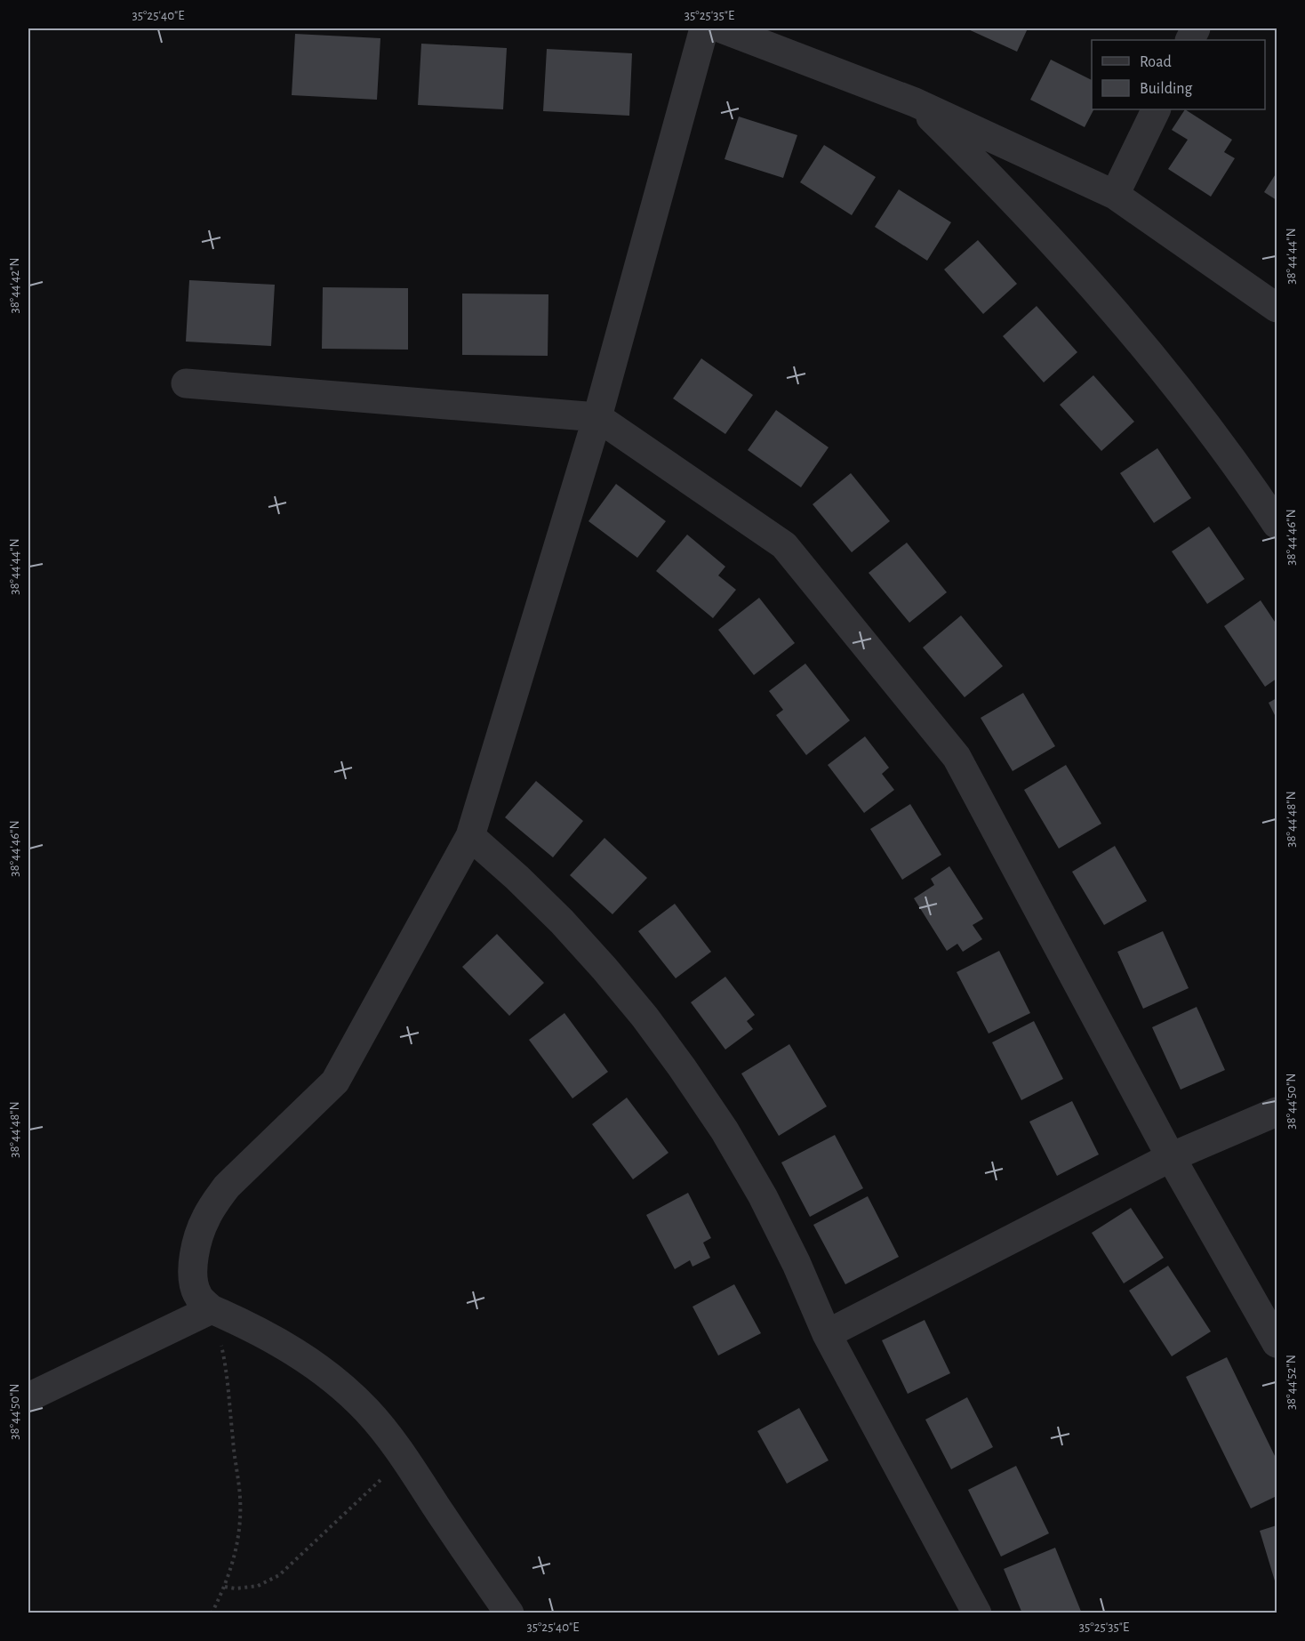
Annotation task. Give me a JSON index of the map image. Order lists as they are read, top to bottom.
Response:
{
  "legend": ["Road", "Building"],
  "coordinates": [
    "35°25'40\"E",
    "35°25'35\"E",
    "38°44'44\"N",
    "38°44'42\"N",
    "38°44'46\"N",
    "38°44'48\"N",
    "38°44'50\"N",
    "38°44'52\"N"
  ]
}
